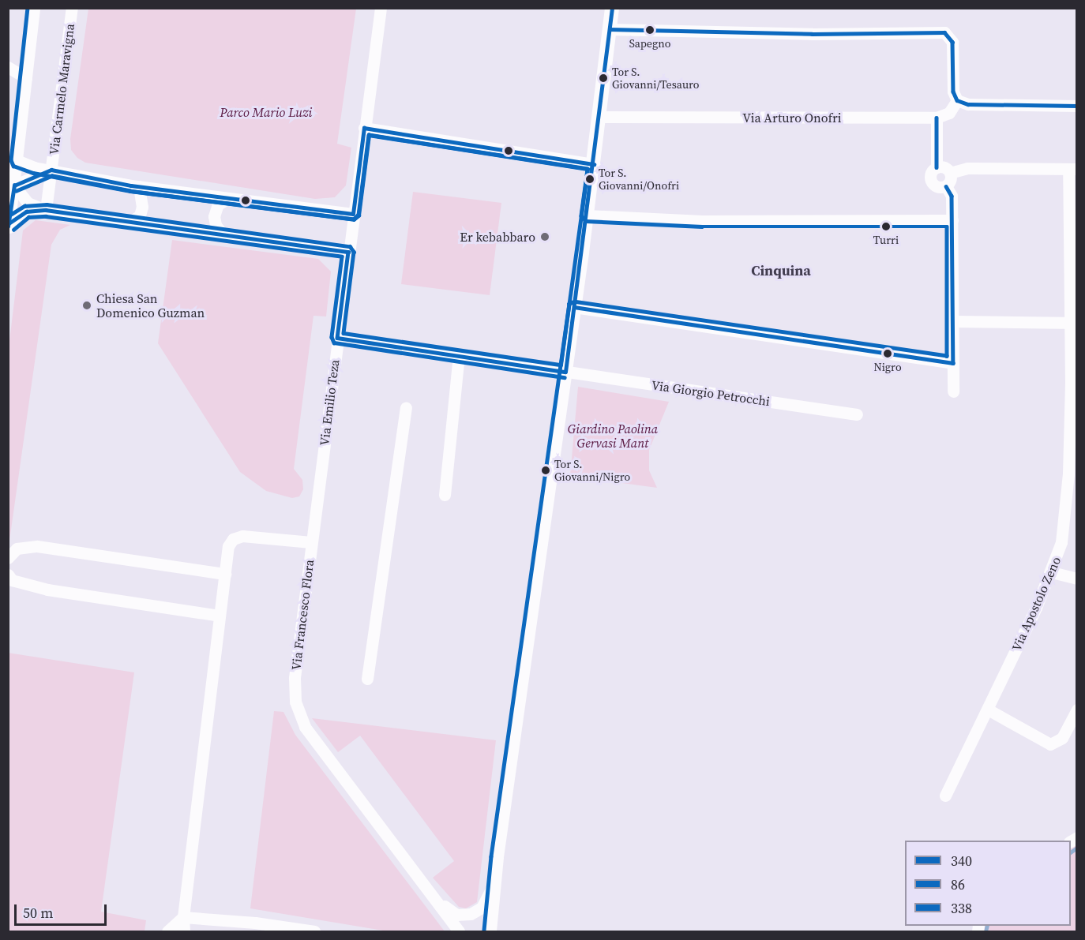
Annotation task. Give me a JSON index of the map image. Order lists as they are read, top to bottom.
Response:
{
  "streets": {
    "street": [
      "Via Carmelo Maravigna",
      "Via Arturo Onofri",
      "Via Giorgio Petrocchi",
      "Via Emilio Teza",
      "Via Apostolo Zeno",
      "Via Francesco Flora"
    ]
  },
  "crossings": [
    ["Via Giorgio Petrocchi", "Via Emilio Teza"],
    ["Via Emilio Teza", "Via Francesco Flora"]
  ],
  "districts": ["Cinquina"],
  "parks": ["Parco Mario Luzi", "Giardino Paolina Gervasi Mant"],
  "places": [
    "Sapegno",
    "Tor S. Giovanni/Tesauro",
    "Tor S. Giovanni/Onofri",
    "Turri",
    "Er kebabbaro",
    "Chiesa San Domenico Guzman",
    "Nigro",
    "Tor S. Giovanni/Nigro"
  ],
  "lines": ["transit line 340", "transit line 86", "transit line 338"],
  "legend": ["340", "86", "338"],
  "scale_bar": "50 m"
}
